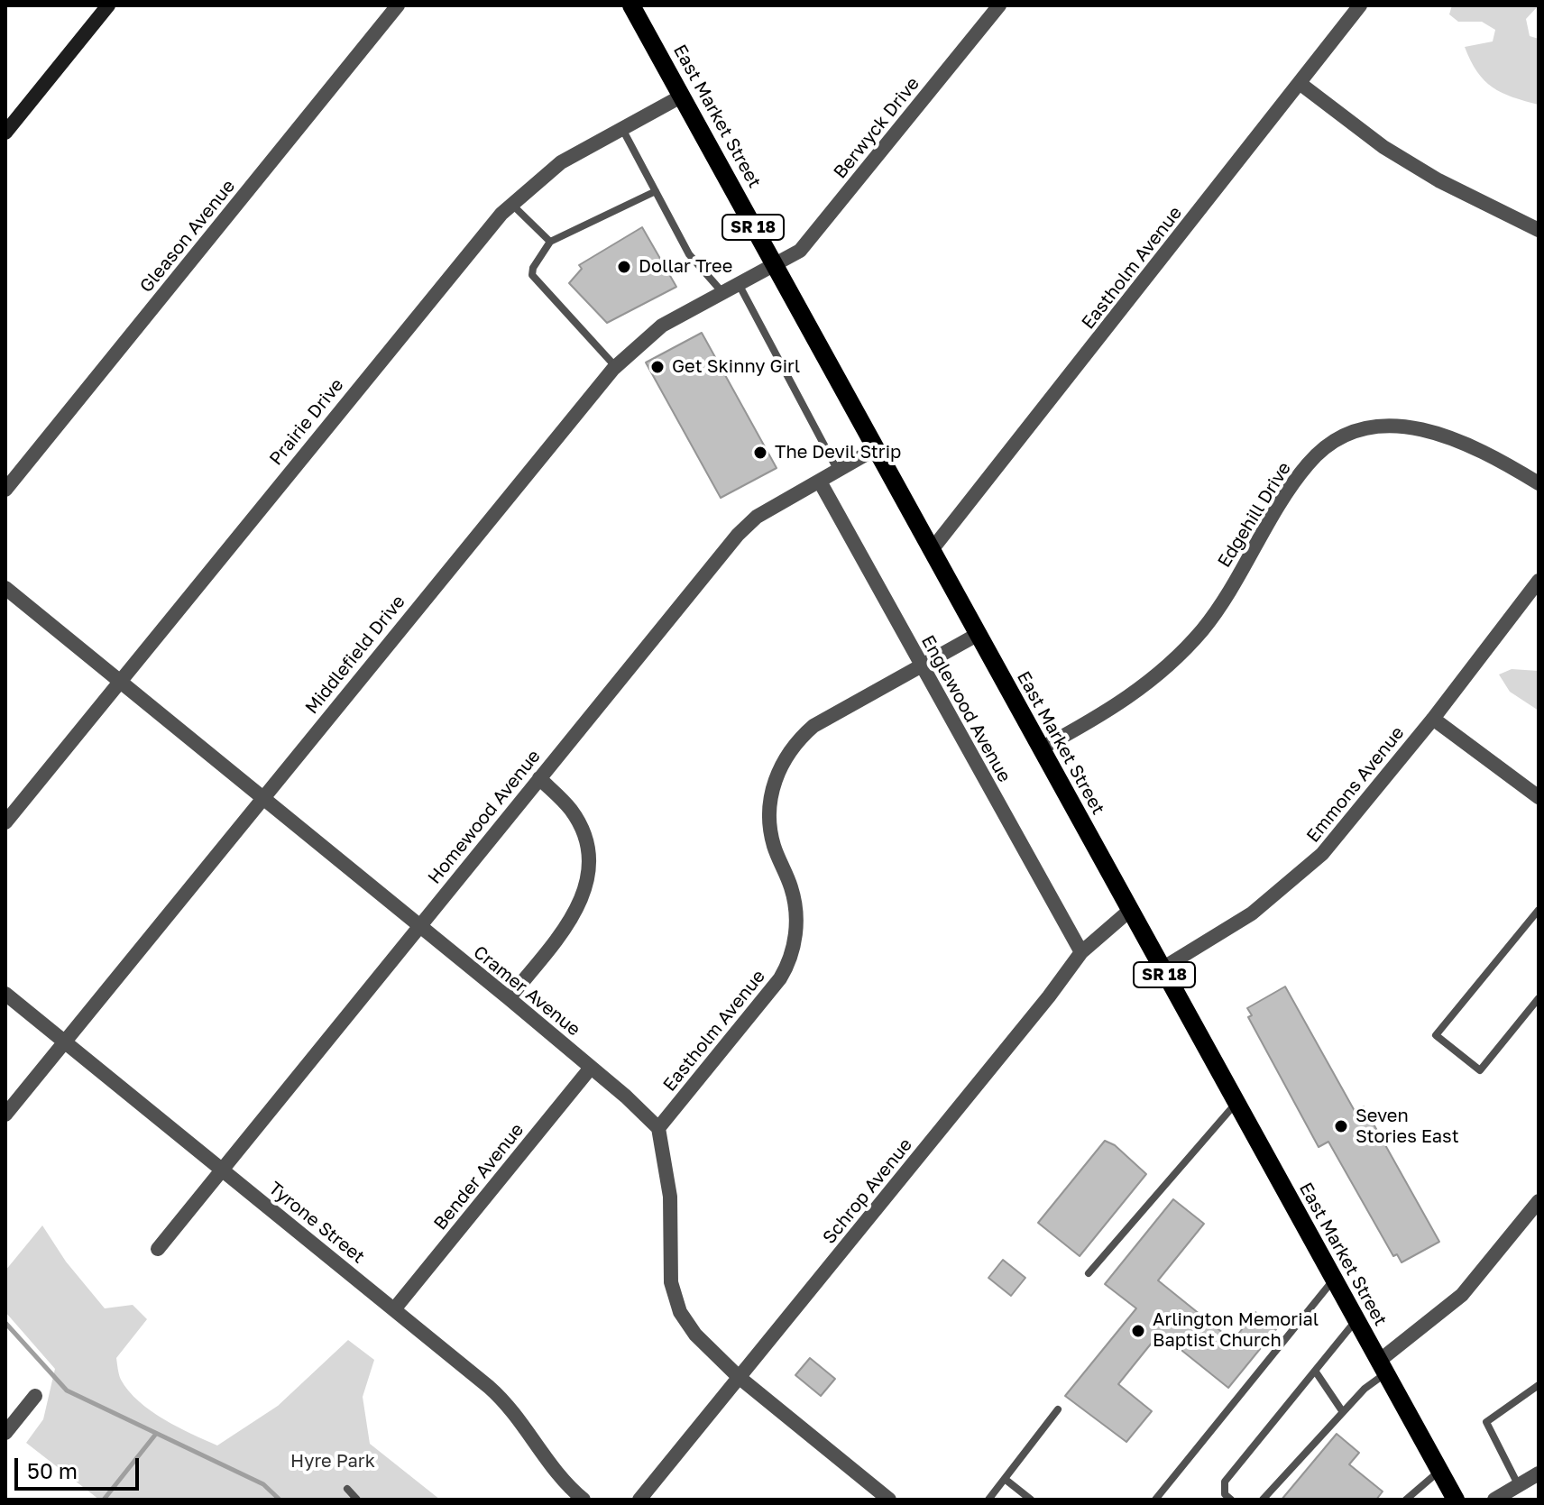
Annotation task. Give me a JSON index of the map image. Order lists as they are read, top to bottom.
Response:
{
  "streets": {
    "main road": ["East Market Street", "SR 18"],
    "street": [
      "Berwyck Drive",
      "Gleason Avenue",
      "Eastholm Avenue",
      "Prairie Drive",
      "Edgehill Drive",
      "Middlefield Drive",
      "Englewood Avenue",
      "Emmons Avenue",
      "Homewood Avenue",
      "Cramer Avenue",
      "Bender Avenue",
      "Schrop Avenue",
      "Tyrone Street"
    ]
  },
  "crossings": [
    ["East Market Street", "Berwyck Drive"],
    ["East Market Street", "Eastholm Avenue"],
    ["East Market Street", "Prairie Drive"],
    ["East Market Street", "Edgehill Drive"],
    ["East Market Street", "Middlefield Drive"],
    ["East Market Street", "Emmons Avenue"],
    ["East Market Street", "Homewood Avenue"],
    ["East Market Street", "Schrop Avenue"],
    ["Berwyck Drive", "Middlefield Drive"],
    ["Eastholm Avenue", "Englewood Avenue"],
    ["Eastholm Avenue", "Cramer Avenue"],
    ["Prairie Drive", "Cramer Avenue"],
    ["Middlefield Drive", "Cramer Avenue"],
    ["Middlefield Drive", "Tyrone Street"],
    ["Englewood Avenue", "Homewood Avenue"],
    ["Englewood Avenue", "Schrop Avenue"],
    ["Homewood Avenue", "Cramer Avenue"],
    ["Homewood Avenue", "Tyrone Street"],
    ["Cramer Avenue", "Bender Avenue"],
    ["Bender Avenue", "Tyrone Street"]
  ],
  "parks": ["Hyre Park"],
  "places": [
    "Dollar Tree",
    "Get Skinny Girl",
    "The Devil Strip",
    "Seven Stories East",
    "Arlington Memorial Baptist Church"
  ],
  "scale_bar": "50 m"
}
